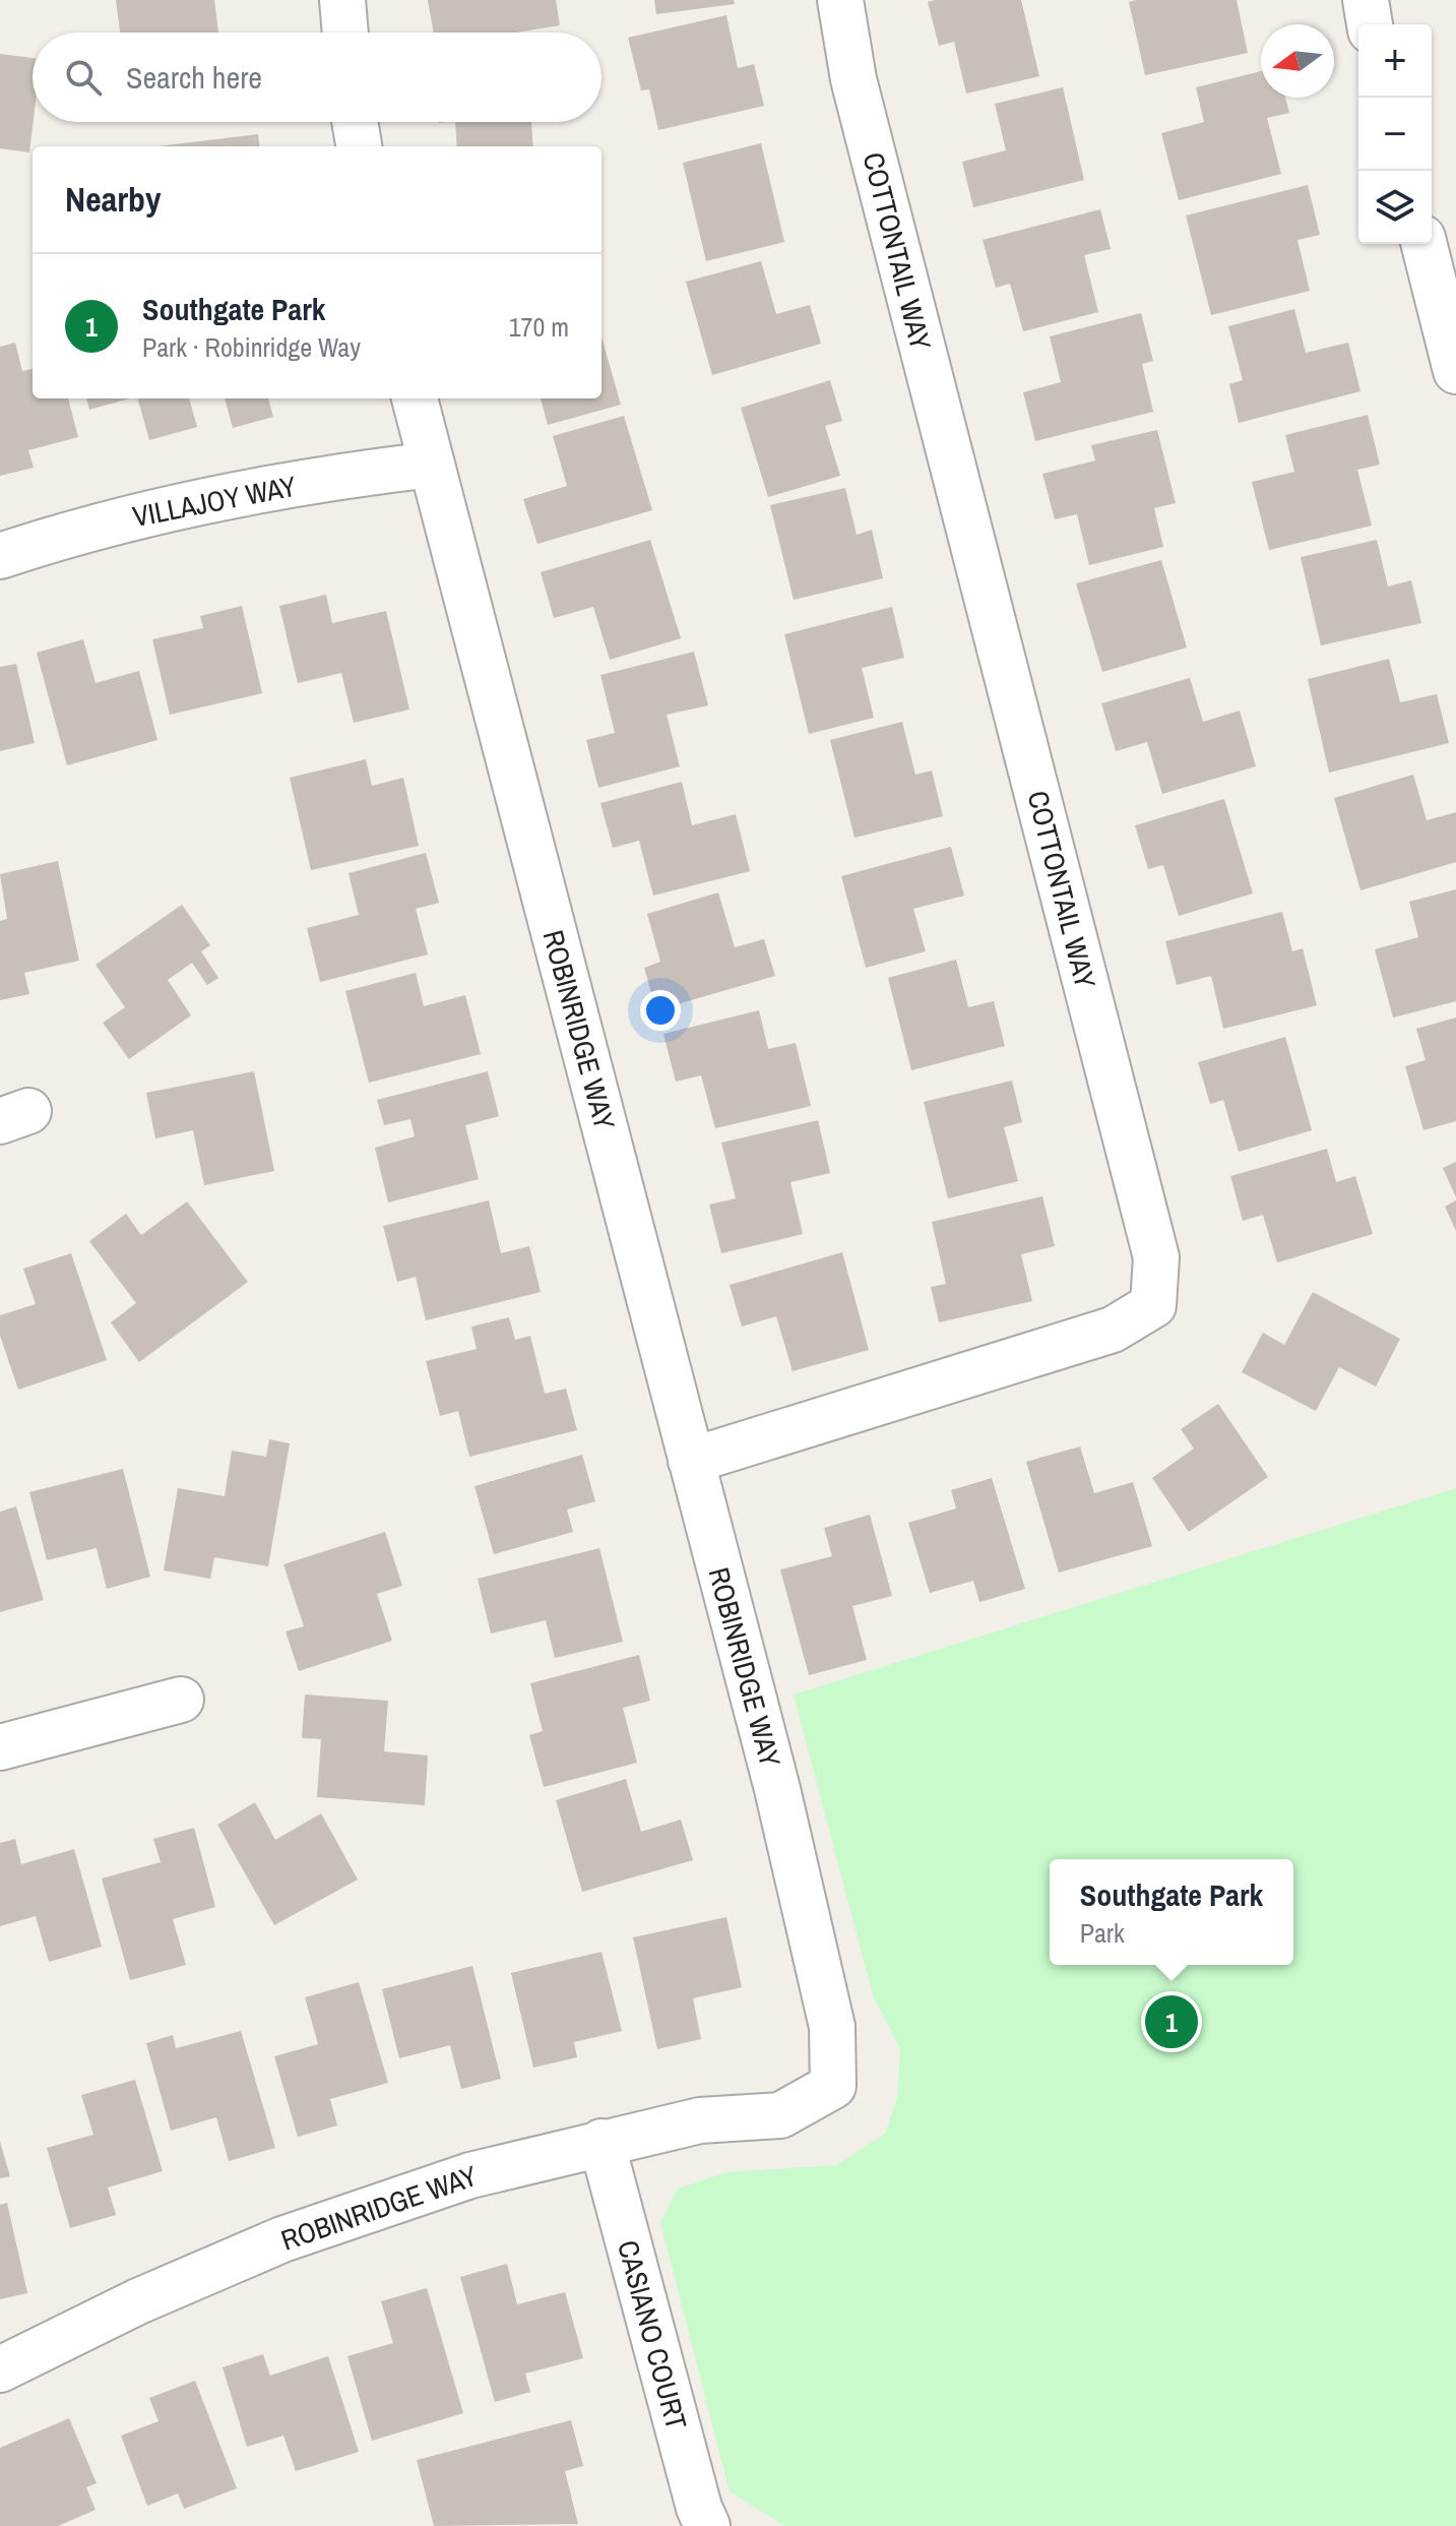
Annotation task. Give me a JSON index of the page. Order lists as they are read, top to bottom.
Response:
{
  "streets": {
    "street": [
      "COTTONTAIL WAY",
      "VILLAJOY WAY",
      "ROBINRIDGE WAY",
      "CASIANO COURT"
    ]
  },
  "crossings": [
    ["COTTONTAIL WAY", "ROBINRIDGE WAY"],
    ["VILLAJOY WAY", "ROBINRIDGE WAY"],
    ["ROBINRIDGE WAY", "CASIANO COURT"]
  ],
  "north": "left",
  "page": {
    "map_buttons": ["+", "−"],
    "search": "Search here",
    "heading": "Nearby",
    "list": [
      {
        "mark": "1",
        "name": "Southgate Park",
        "note": "Park · Robinridge Way",
        "value": "170 m"
      }
    ],
    "popup": ["Southgate Park", "Park"],
    "pins": "1"
  }
}
